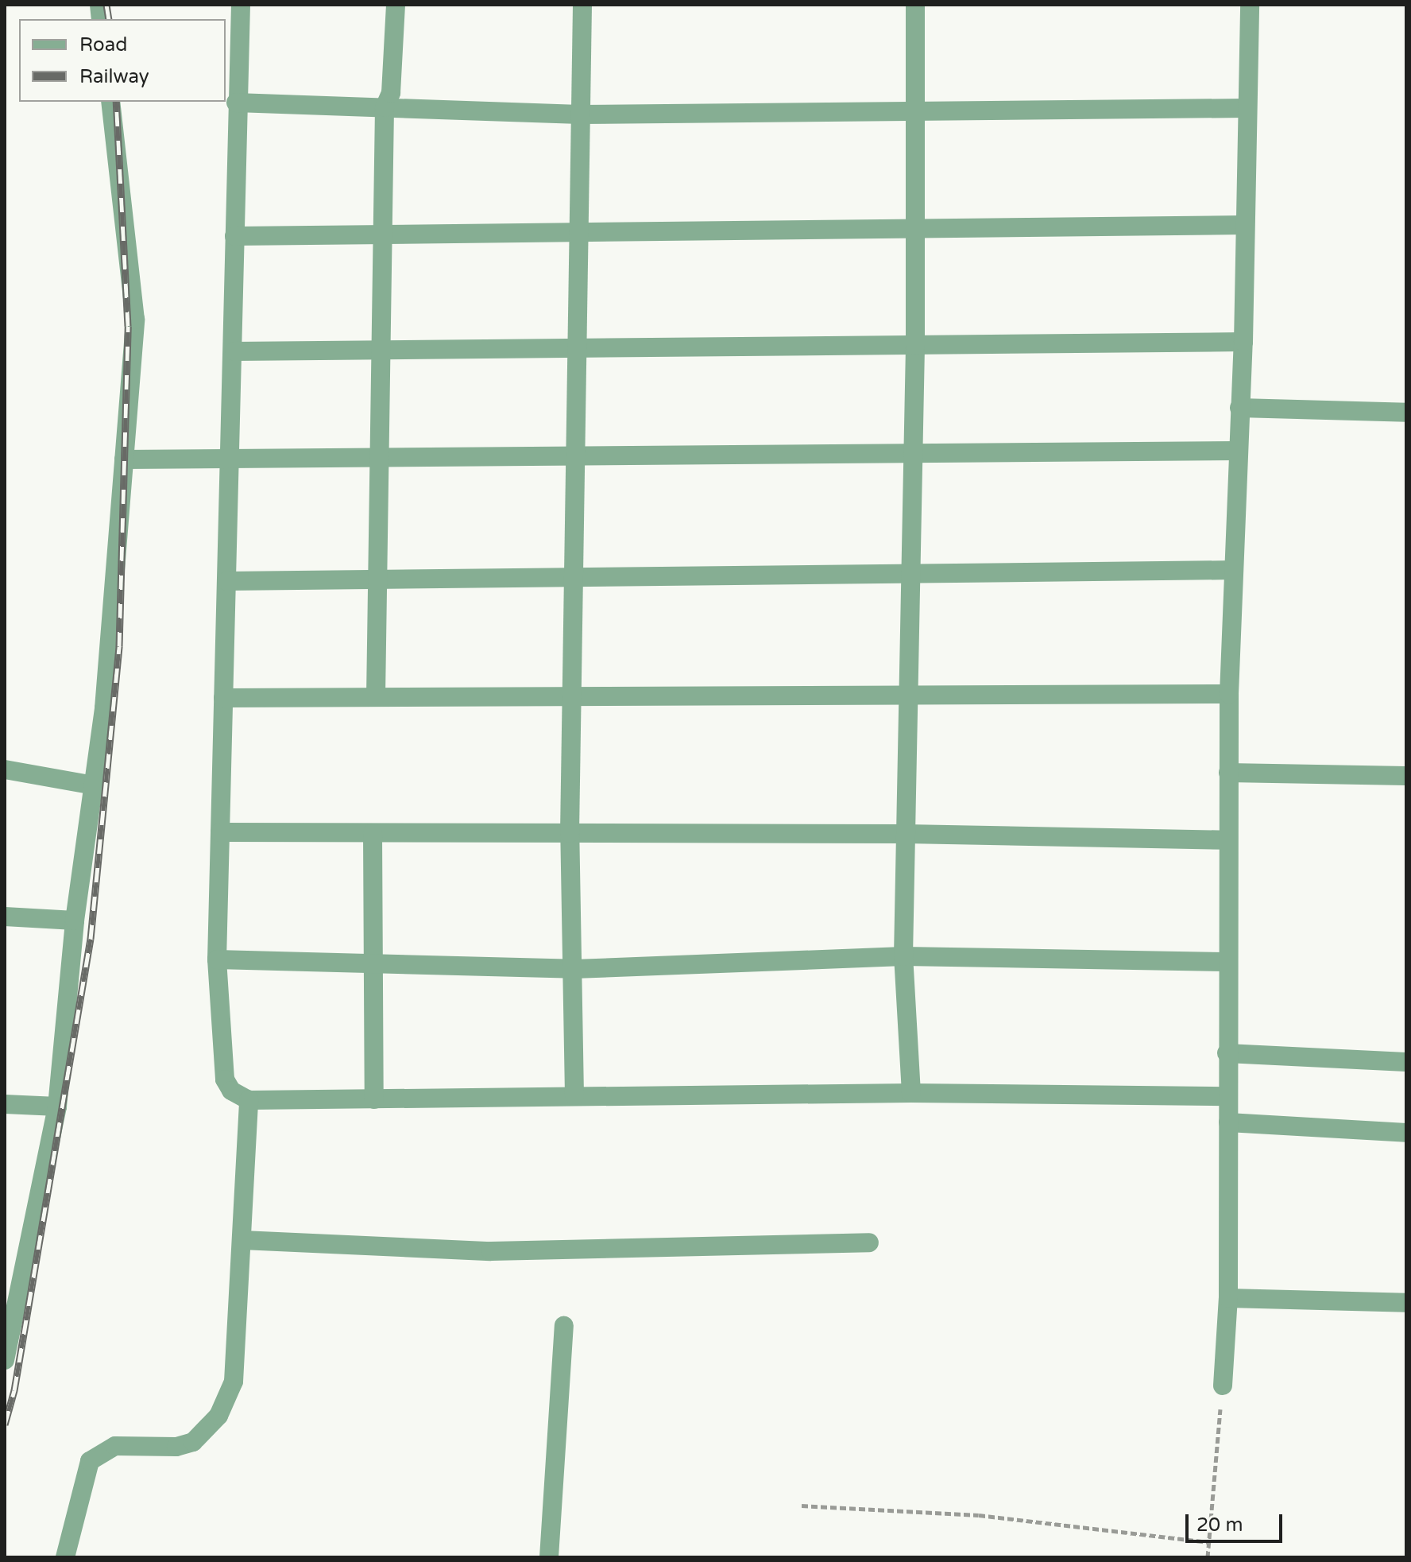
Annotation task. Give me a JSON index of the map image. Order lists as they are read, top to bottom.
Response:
{
  "legend": ["Road", "Railway"],
  "scale_bar": "20 m"
}
